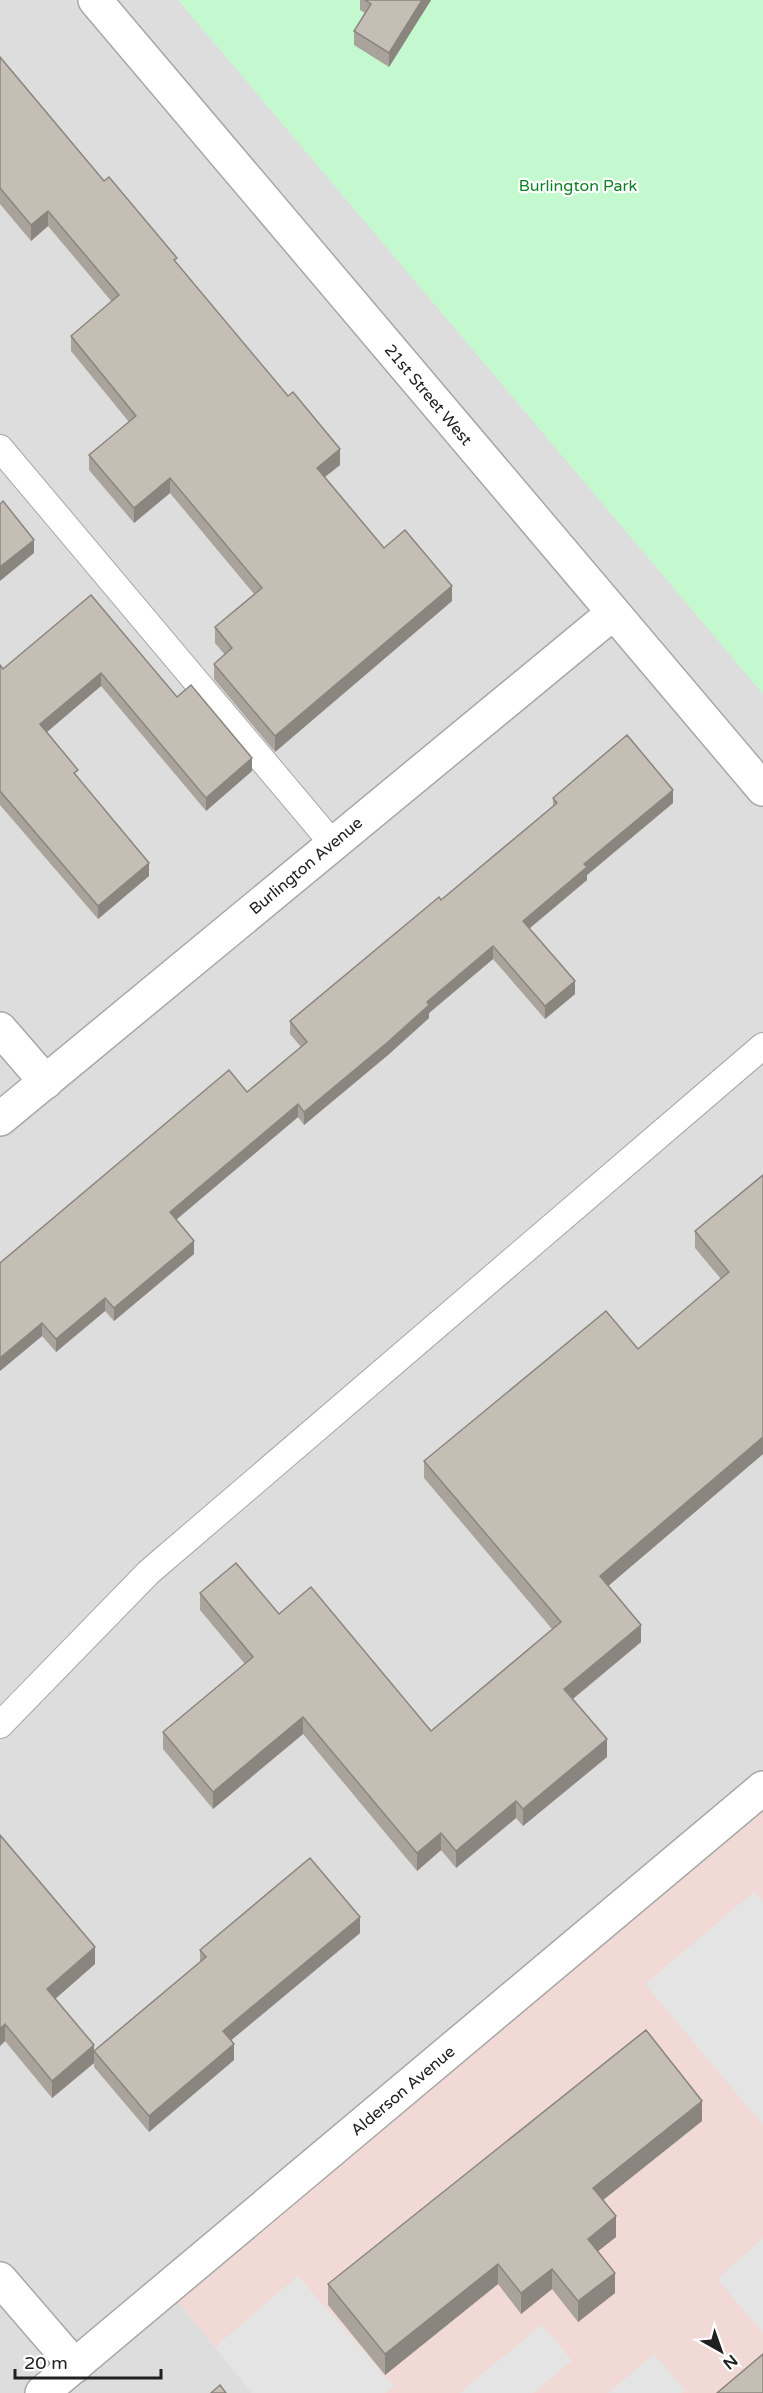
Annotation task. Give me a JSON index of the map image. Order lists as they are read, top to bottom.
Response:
{
  "streets": {
    "street": ["21st Street West", "Burlington Avenue", "Alderson Avenue"]
  },
  "crossings": [
    ["21st Street West", "Burlington Avenue"]
  ],
  "parks": ["Burlington Park"],
  "scale_bar": "20 m",
  "north": "bottom right"
}
